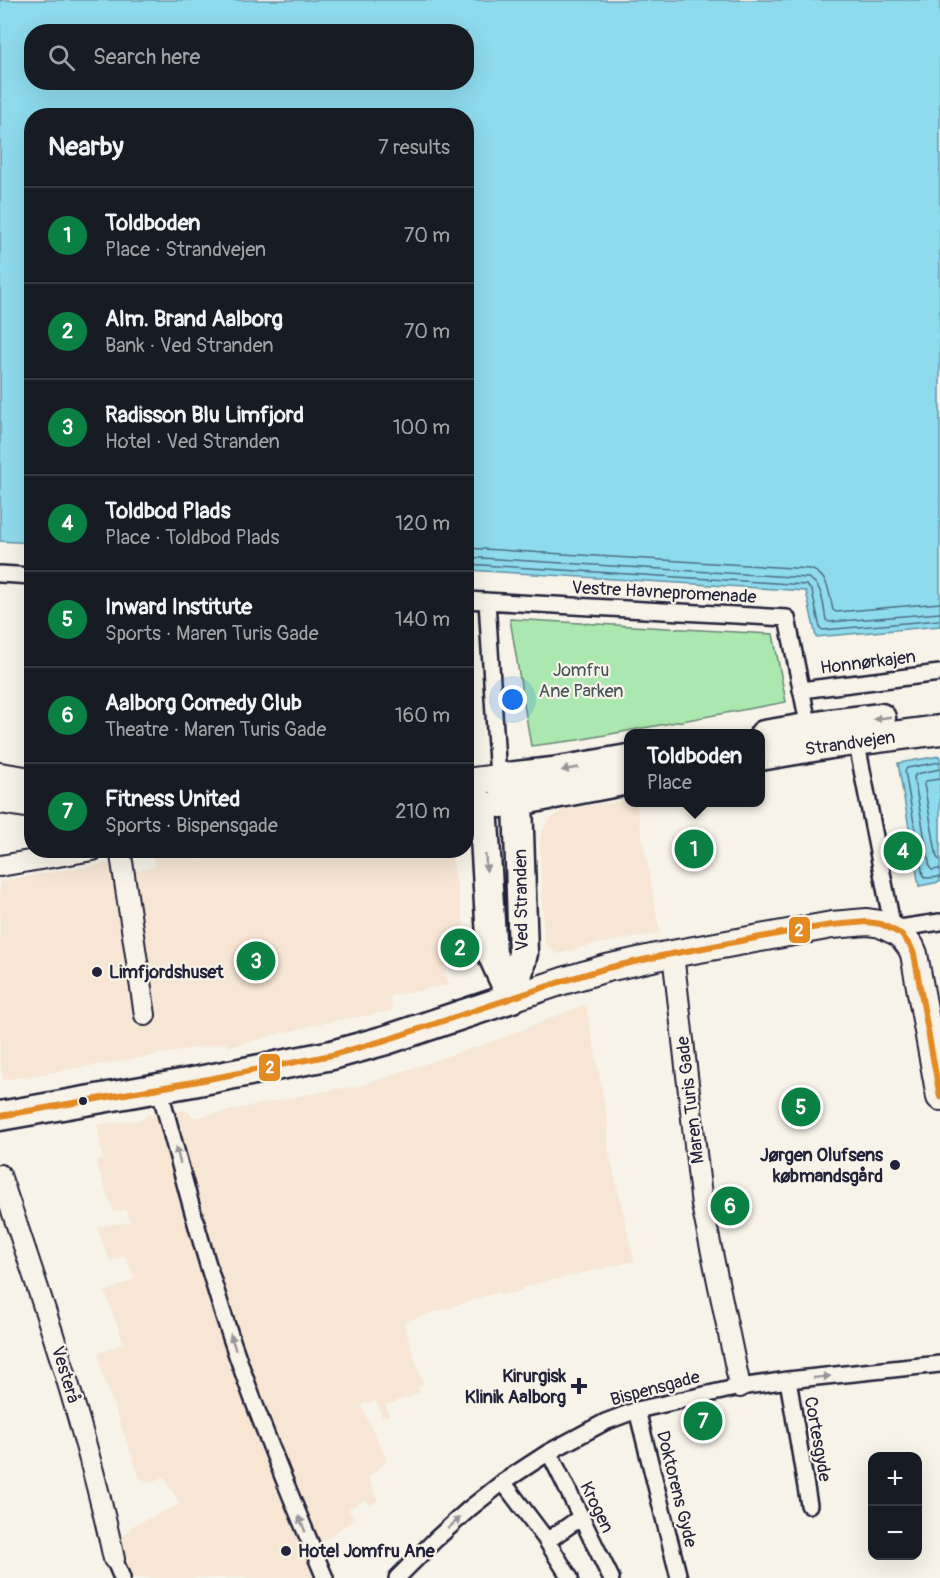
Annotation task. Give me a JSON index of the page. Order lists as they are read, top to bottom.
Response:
{
  "streets": {
    "main road": ["Strandvejen", "Ved Stranden"],
    "street": [
      "Vestre Havnepromenade",
      "Honnørkajen",
      "Maren Turis Gade",
      "Vesterå",
      "Bispensgade",
      "Cortesgyde",
      "Doktorens Gyde",
      "Krogen"
    ]
  },
  "crossings": [
    ["Vestre Havnepromenade", "Honnørkajen"],
    ["Maren Turis Gade", "Bispensgade"],
    ["Bispensgade", "Cortesgyde"],
    ["Bispensgade", "Doktorens Gyde"],
    ["Bispensgade", "Krogen"]
  ],
  "one_way": ["Bispensgade"],
  "parks": ["Jomfru Ane Parken"],
  "places": {
    "other": ["Limfjordshuset", "Jørgen Olufsens købmandsgård", "Hotel Jomfru Ane"],
    "health": ["Kirurgisk Klinik Aalborg"]
  },
  "lines": ["transit line 2"],
  "page": {
    "search": "Search here",
    "heading": ["Nearby", "7 results"],
    "list": [
      {
        "mark": "1",
        "name": "Toldboden",
        "note": "Place · Strandvejen",
        "value": "70 m"
      },
      {
        "mark": "2",
        "name": "Alm. Brand Aalborg",
        "note": "Bank · Ved Stranden",
        "value": "70 m"
      },
      {
        "mark": "3",
        "name": "Radisson Blu Limfjord",
        "note": "Hotel · Ved Stranden",
        "value": "100 m"
      },
      {
        "mark": "4",
        "name": "Toldbod Plads",
        "note": "Place · Toldbod Plads",
        "value": "120 m"
      },
      {
        "mark": "5",
        "name": "Inward Institute",
        "note": "Sports · Maren Turis Gade",
        "value": "140 m"
      },
      {
        "mark": "6",
        "name": "Aalborg Comedy Club",
        "note": "Theatre · Maren Turis Gade",
        "value": "160 m"
      },
      {
        "mark": "7",
        "name": "Fitness United",
        "note": "Sports · Bispensgade",
        "value": "210 m"
      }
    ],
    "popup": ["Toldboden", "Place"],
    "pins": [
      "1",
      "4",
      "2",
      "3",
      "5",
      "6",
      "7"
    ],
    "map_buttons": ["+", "−"]
  }
}
